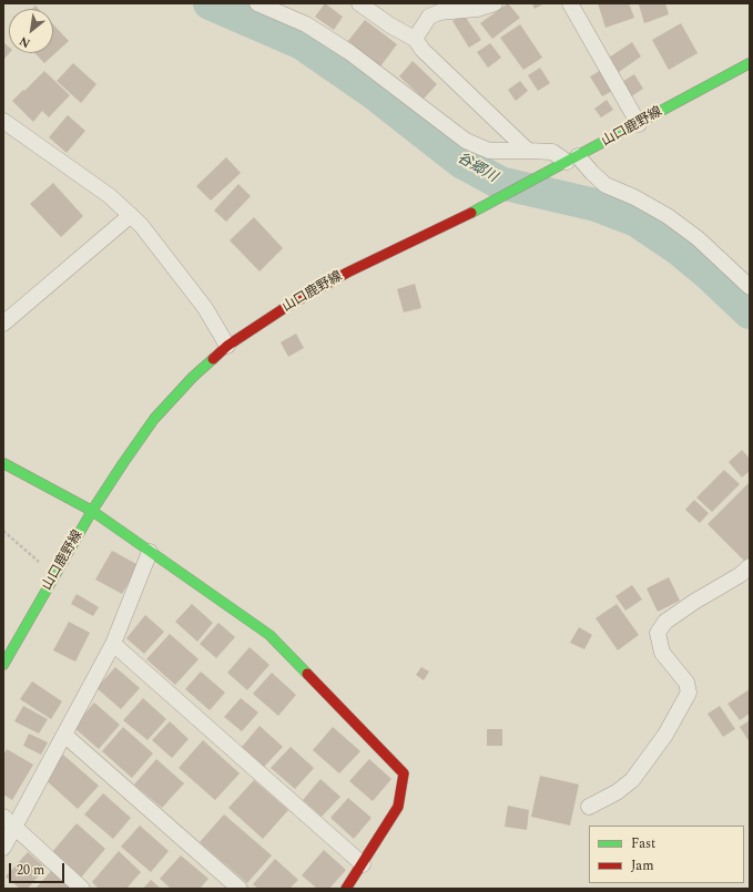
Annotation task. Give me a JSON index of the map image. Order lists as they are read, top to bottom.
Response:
{
  "streets": {
    "main road": ["山口鹿野線"]
  },
  "water": ["谷郷川"],
  "legend": ["Fast", "Jam"],
  "scale_bar": "20 m",
  "north": "bottom left"
}
